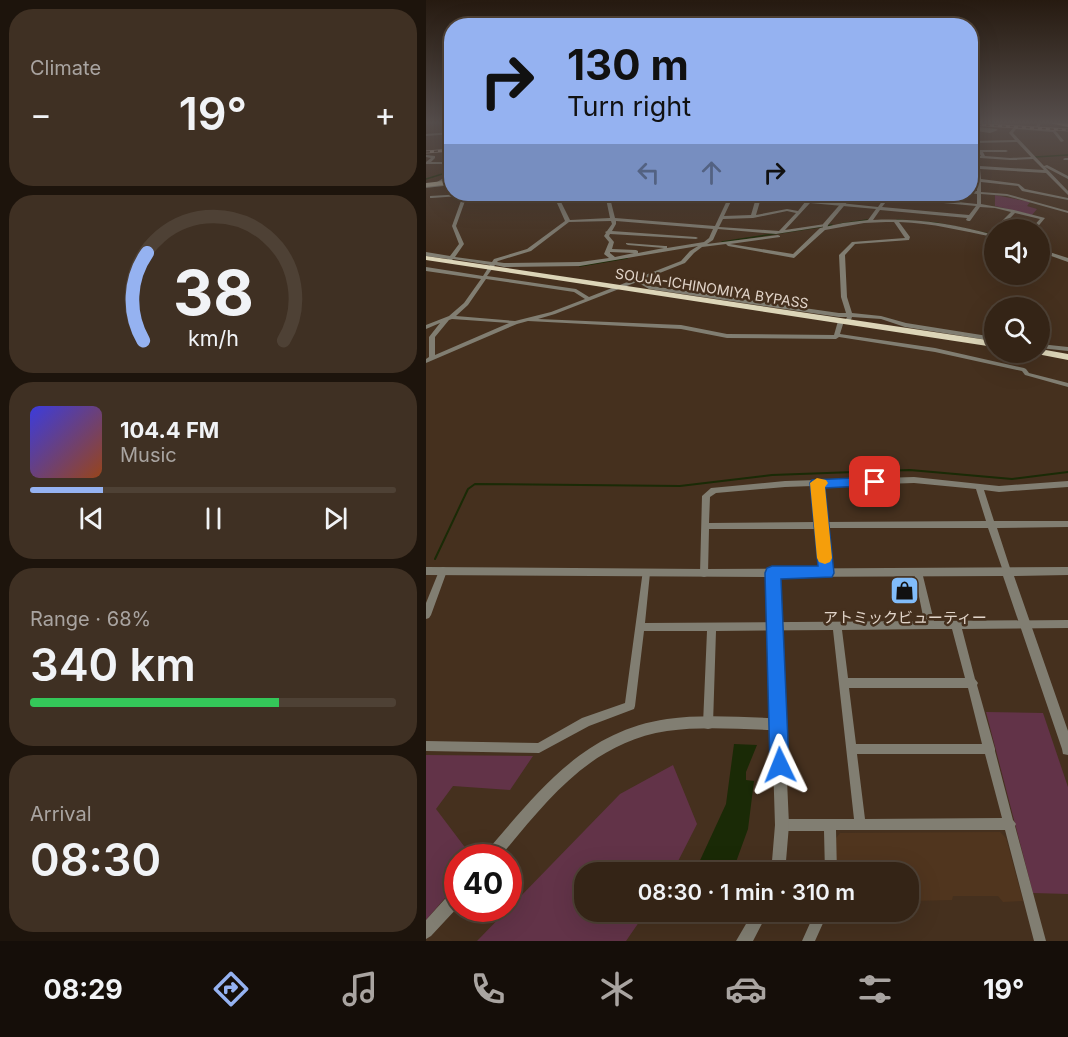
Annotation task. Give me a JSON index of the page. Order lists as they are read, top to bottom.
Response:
{
  "streets": {
    "highway": ["SOUJA-ICHINOMIYA BYPASS"]
  },
  "places": {
    "shop": ["アトミックビューティー"]
  },
  "page": {
    "tile": [
      "Climate",
      ["Range · 68%", "340 km"],
      ["Arrival", "08:30"]
    ],
    "turn": ["130 m", "Turn right"],
    "heat": ["−", "19°", "+"],
    "song": ["104.4 FM", "Music"],
    "limit": "40",
    "trip": "08:30 · 1 min · 310 m",
    "tabs": ["08:29", "19°"],
    "gauge": ["38", "km/h"]
  }
}
